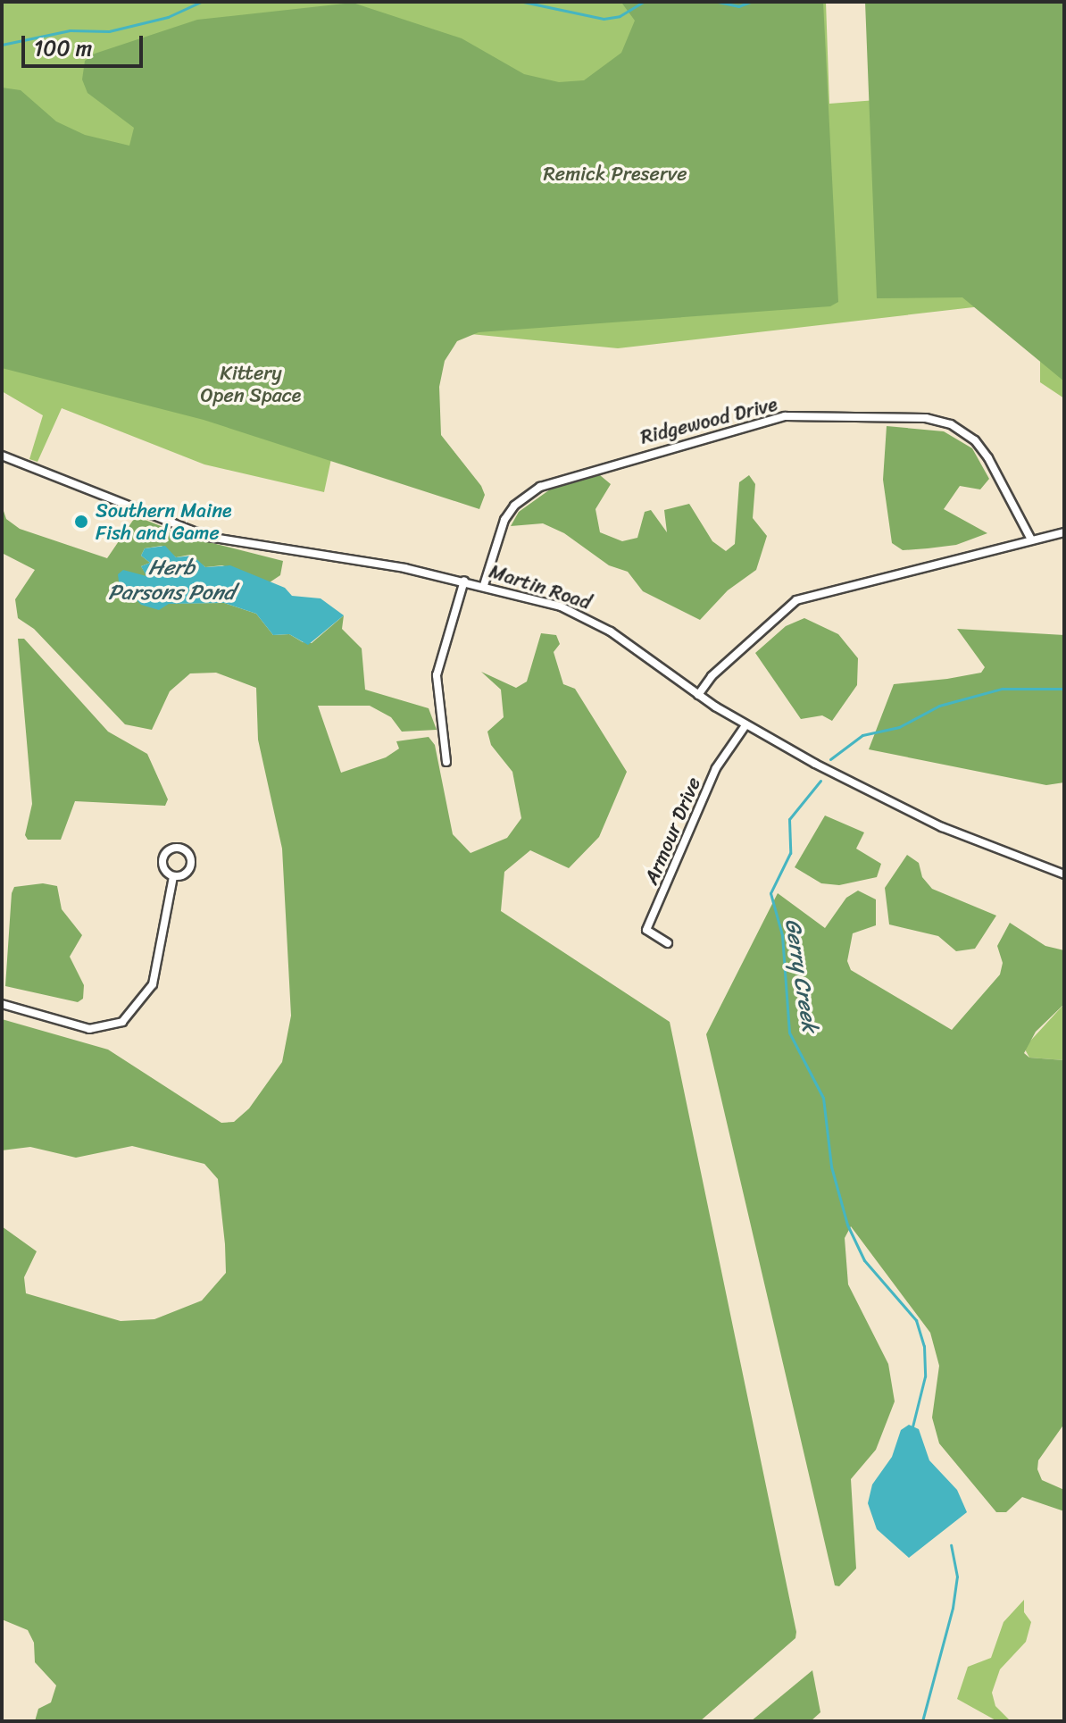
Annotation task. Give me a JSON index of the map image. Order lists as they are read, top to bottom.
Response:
{
  "streets": {
    "street": ["Ridgewood Drive", "Martin Road", "Armour Drive"]
  },
  "crossings": [
    ["Ridgewood Drive", "Martin Road"],
    ["Martin Road", "Armour Drive"]
  ],
  "water": ["Herb Parsons Pond", "Gerry Creek"],
  "parks": ["Remick Preserve", "Kittery Open Space"],
  "places": ["Southern Maine Fish and Game"],
  "scale_bar": "100 m"
}
